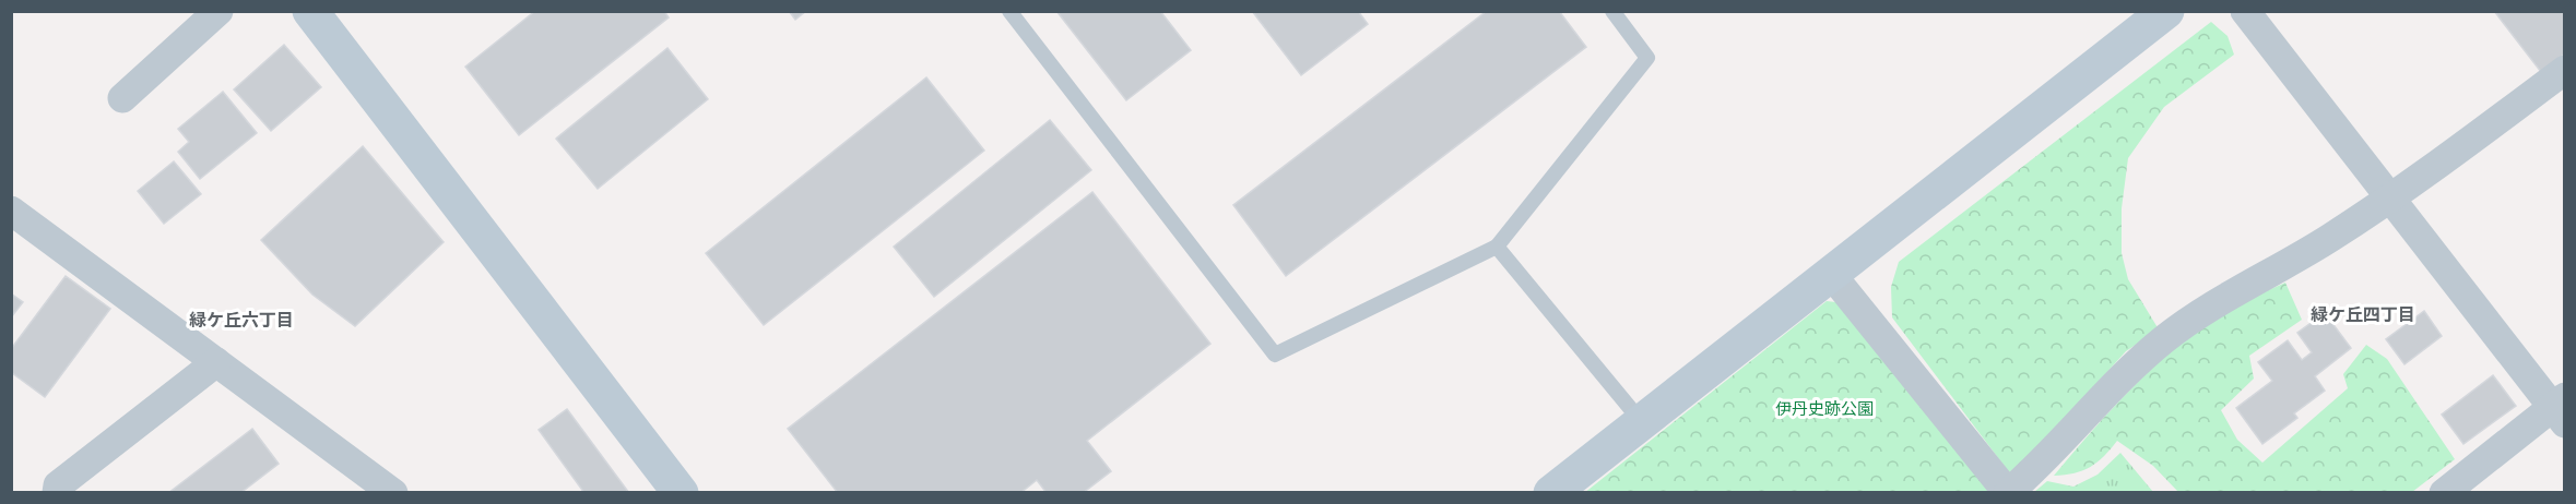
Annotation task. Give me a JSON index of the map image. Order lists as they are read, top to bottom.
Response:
{
  "districts": ["緑ケ丘四丁目", "緑ケ丘六丁目"],
  "parks": ["伊丹史跡公園"]
}
